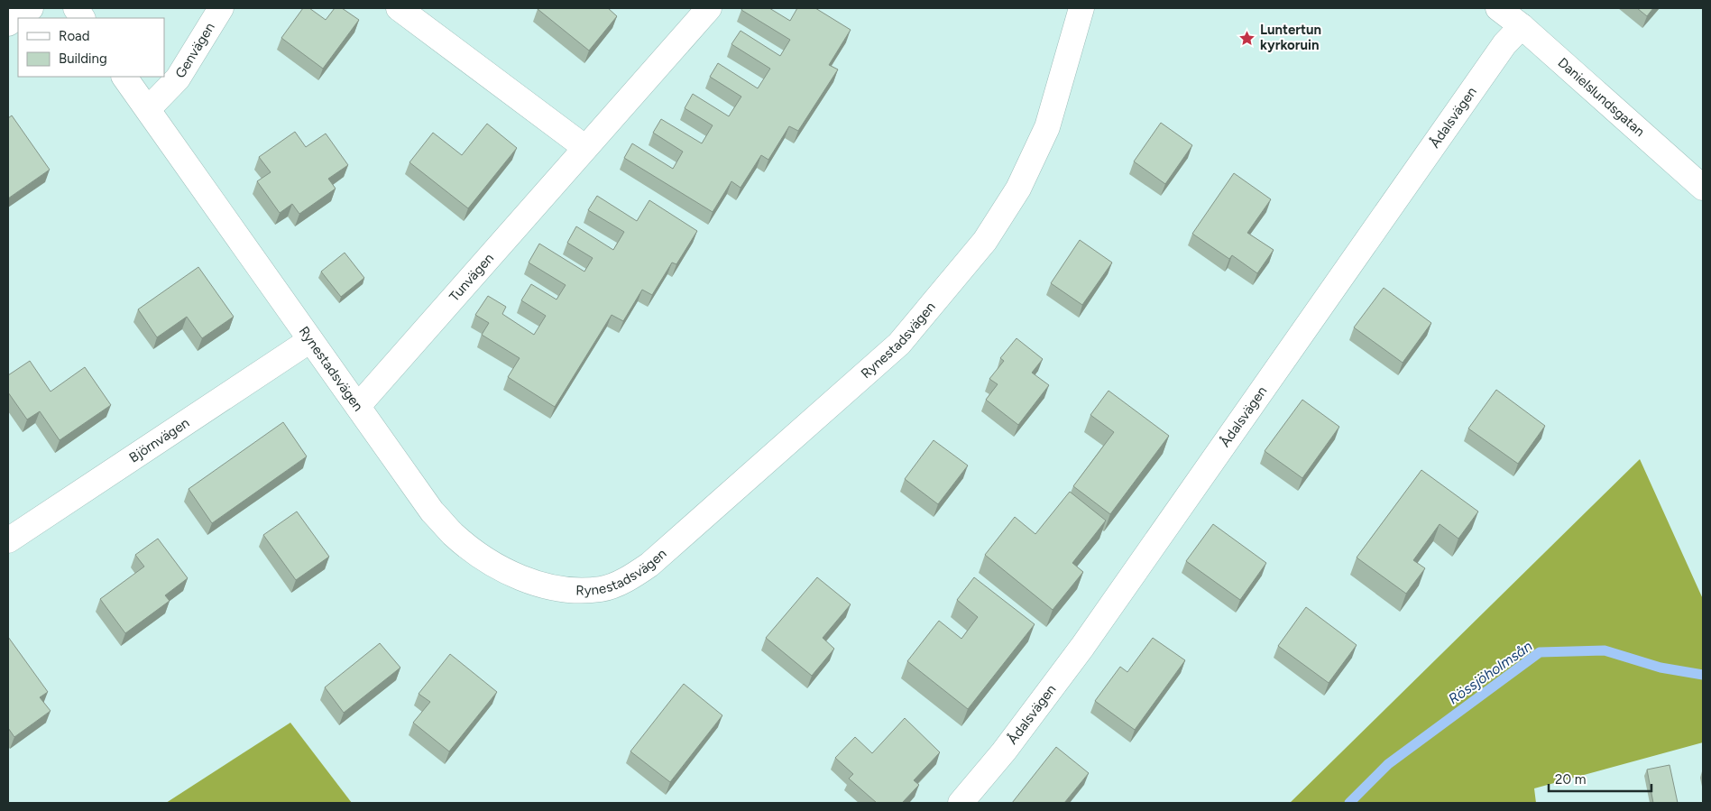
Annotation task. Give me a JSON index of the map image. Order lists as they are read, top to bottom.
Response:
{
  "streets": {
    "street": [
      "Genvägen",
      "Danielslundsgatan",
      "Ådalsvägen",
      "Tunvägen",
      "Rynestadsvägen",
      "Björnvägen"
    ]
  },
  "crossings": [
    ["Genvägen", "Rynestadsvägen"],
    ["Danielslundsgatan", "Ådalsvägen"],
    ["Tunvägen", "Rynestadsvägen"],
    ["Rynestadsvägen", "Björnvägen"]
  ],
  "water": ["Rössjöholmsån"],
  "places": {
    "place": ["Luntertun kyrkoruin"]
  },
  "legend": ["Road", "Building"],
  "scale_bar": "20 m"
}
